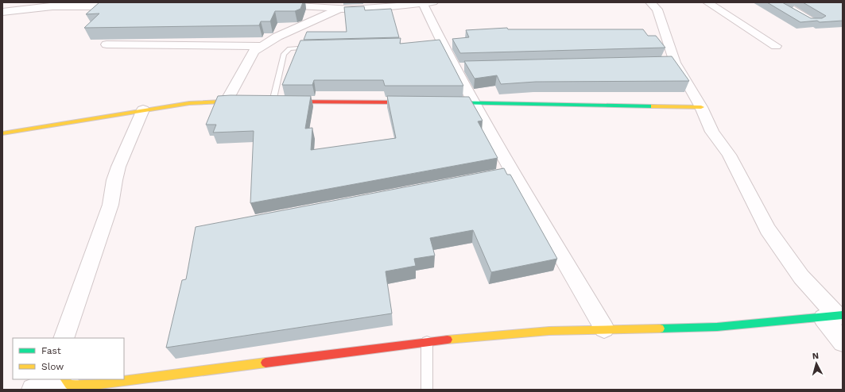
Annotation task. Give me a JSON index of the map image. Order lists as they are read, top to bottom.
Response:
{
  "legend": ["Fast", "Slow"],
  "north": "top"
}
